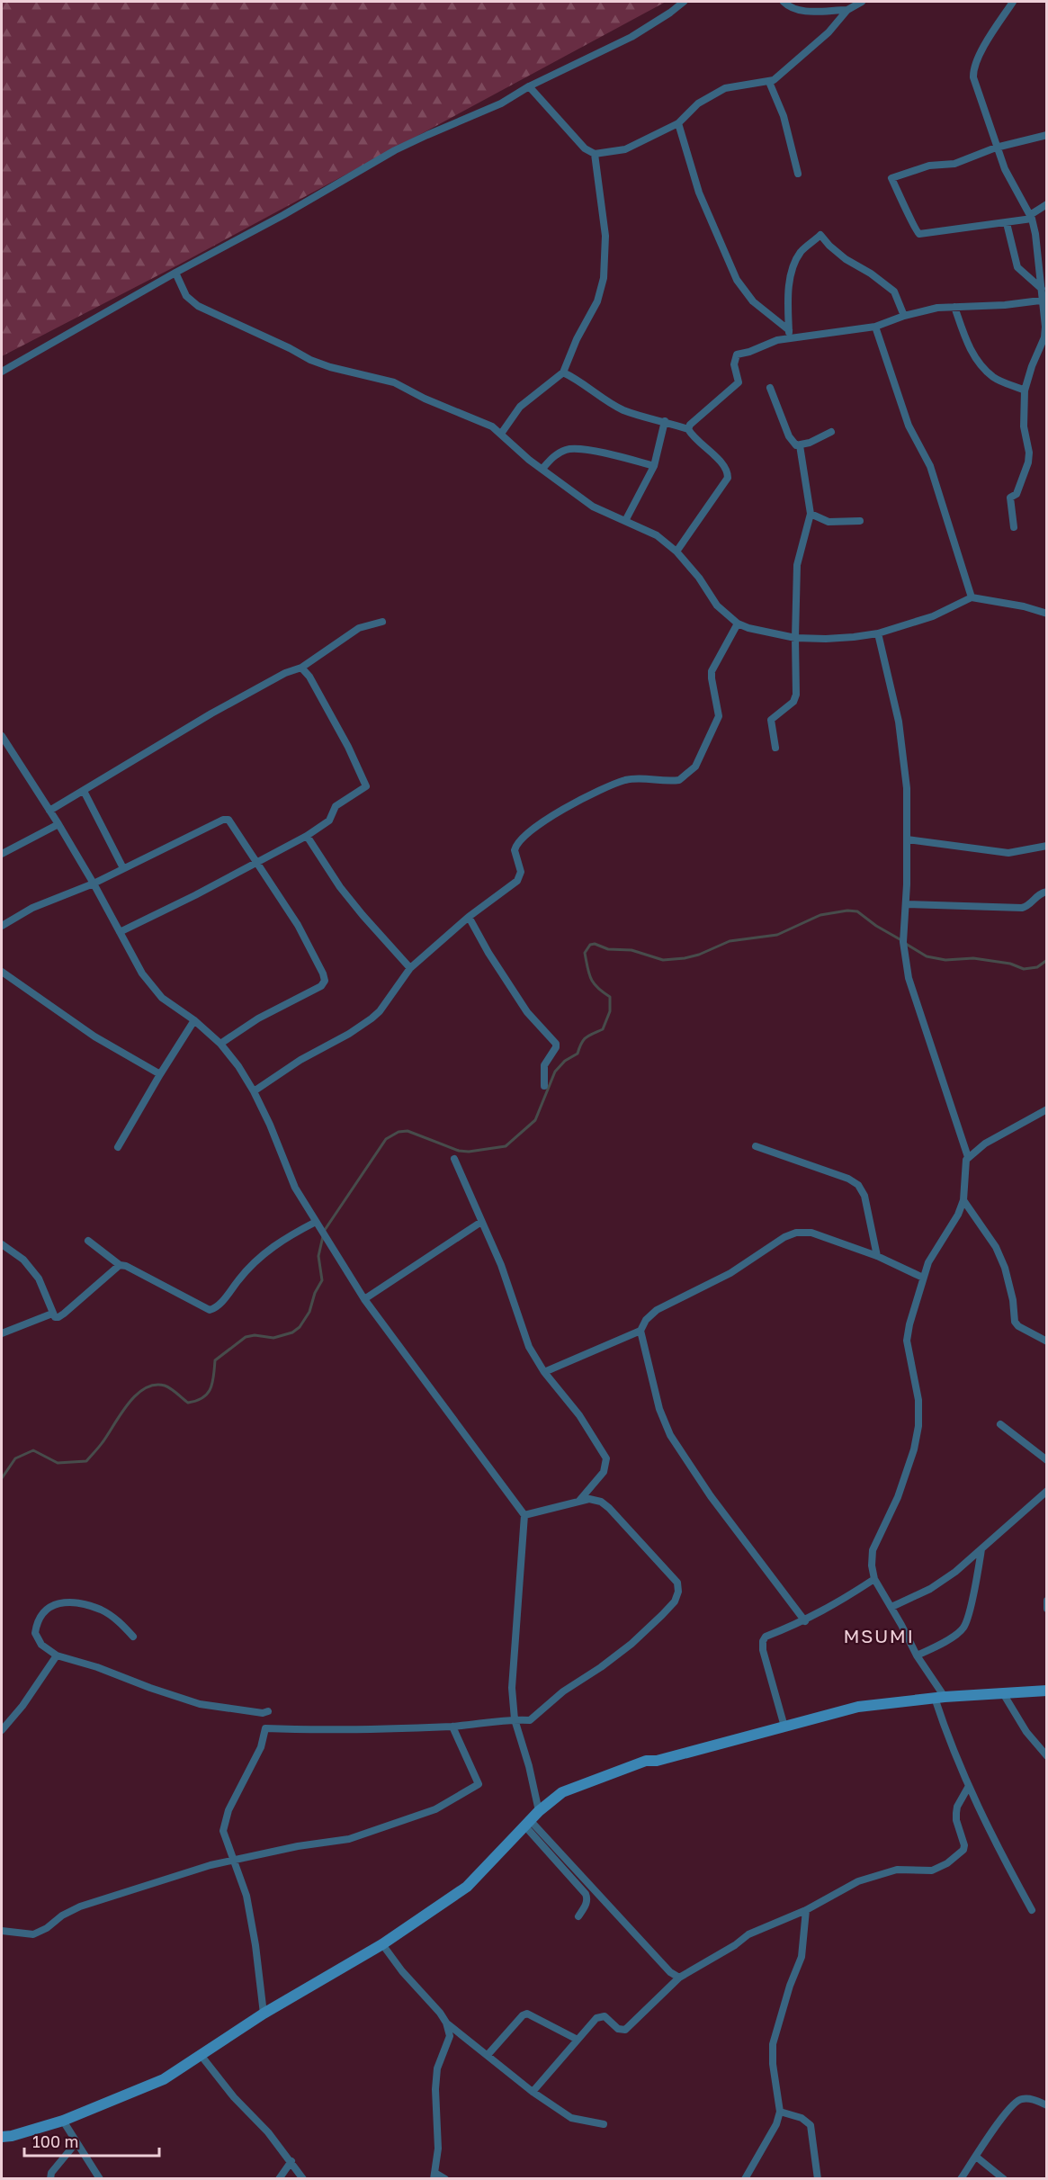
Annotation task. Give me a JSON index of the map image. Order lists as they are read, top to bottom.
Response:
{
  "districts": ["MSUMI"],
  "scale_bar": "100 m"
}
